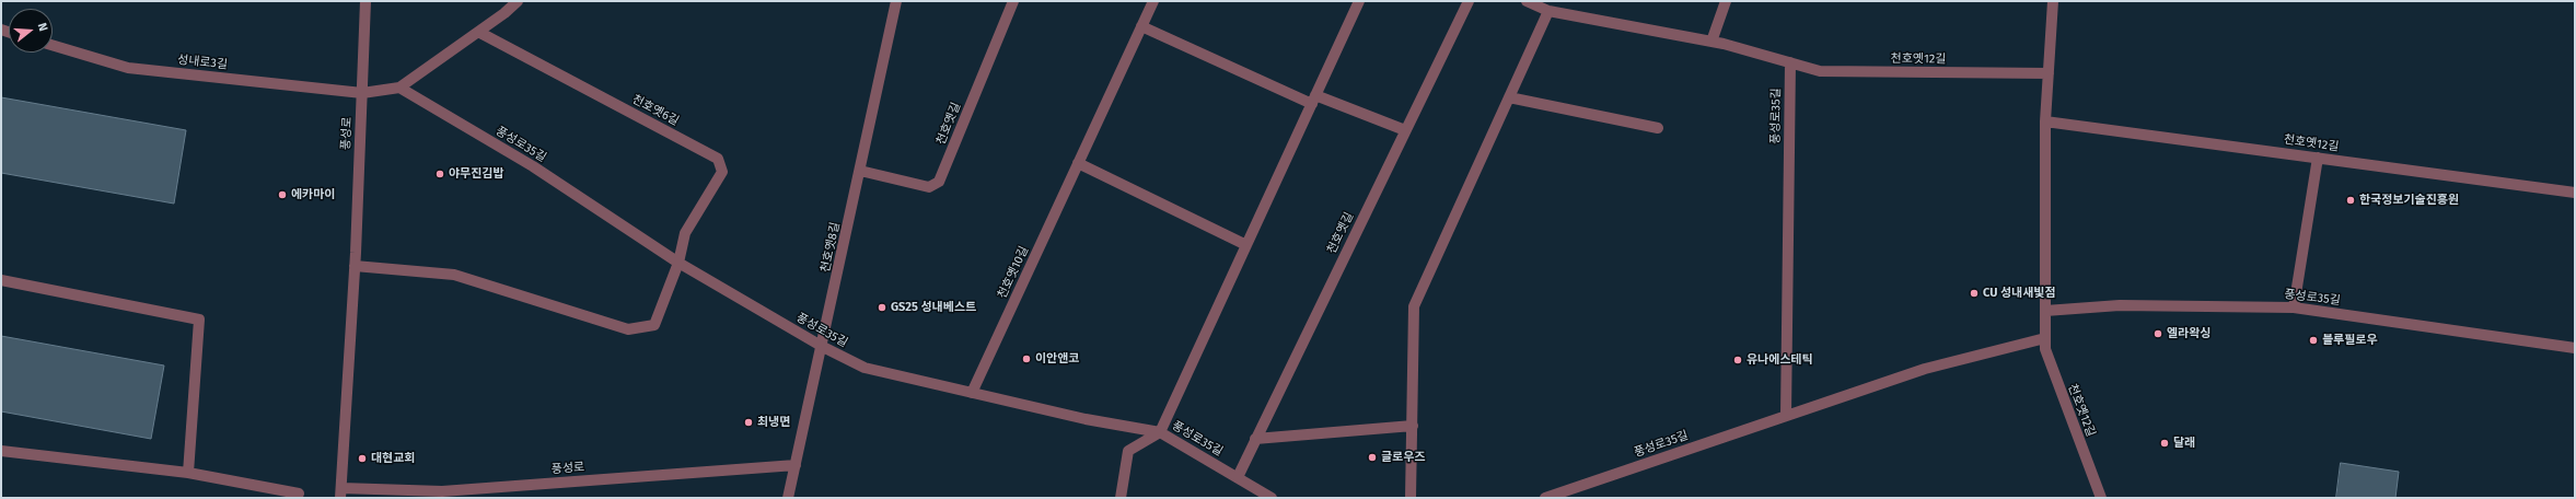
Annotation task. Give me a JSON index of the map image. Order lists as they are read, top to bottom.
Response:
{
  "streets": {
    "street": [
      "천호옛12길",
      "성내로3길",
      "천호옛6길",
      "풍성로35길",
      "천호옛길",
      "풍성로",
      "천호옛8길",
      "천호옛10길"
    ]
  },
  "crossings": [
    ["천호옛12길", "풍성로35길"],
    ["성내로3길", "풍성로"],
    ["천호옛6길", "풍성로35길"],
    ["풍성로35길", "천호옛길"],
    ["풍성로35길", "천호옛8길"],
    ["풍성로35길", "천호옛10길"],
    ["천호옛길", "천호옛8길"],
    ["풍성로", "천호옛8길"]
  ],
  "places": [
    "야무진김밥",
    "에카마이",
    "한국정보기술진흥원",
    "CU 성내새빛점",
    "GS25 성내베스트",
    "엘라왁싱",
    "블루필로우",
    "이안앤코",
    "유나에스테틱",
    "최냉면",
    "달래",
    "글로우즈",
    "대현교회"
  ],
  "north": "right"
}
